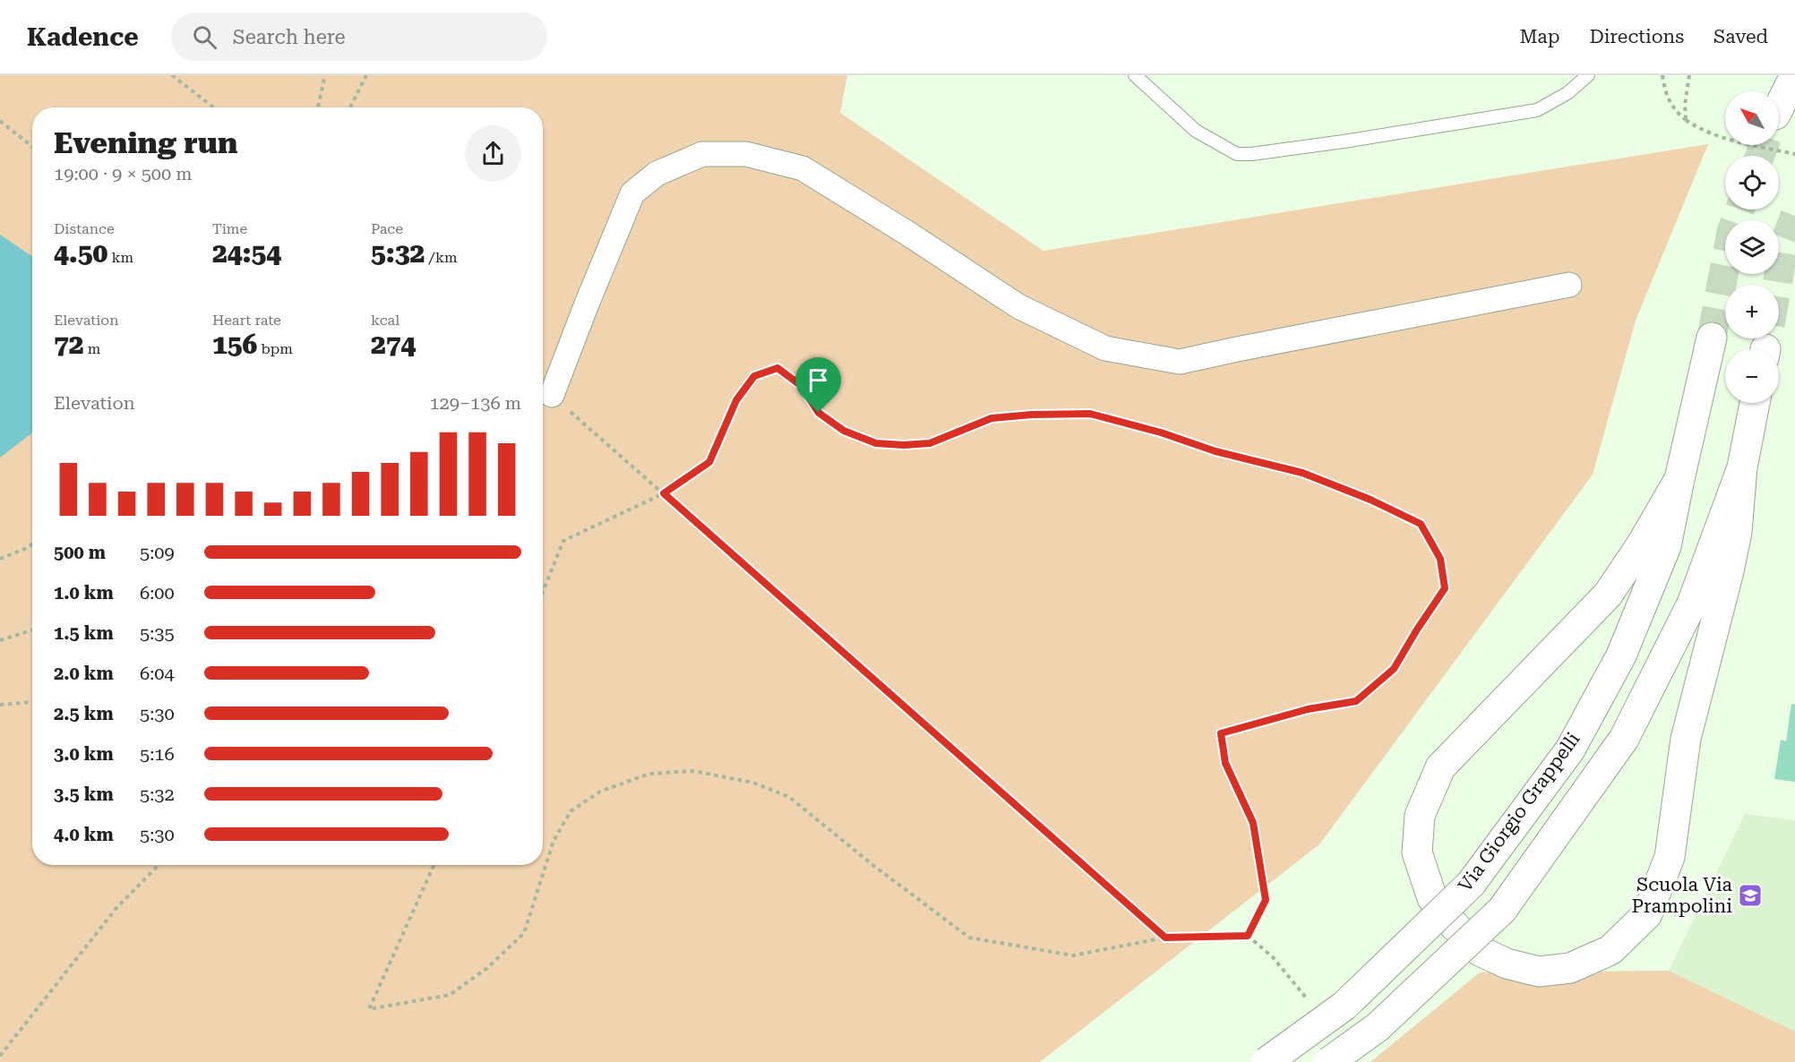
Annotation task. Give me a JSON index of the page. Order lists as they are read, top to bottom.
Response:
{
  "streets": {
    "main road": ["Via Giorgio Grappelli"]
  },
  "places": {
    "school or university": ["Scuola Via Prampolini"]
  },
  "north": "top left",
  "page": {
    "header": "Kadence",
    "search": "Search here",
    "nav": ["Map", "Directions", "Saved"],
    "map_buttons": ["+", "−"],
    "heading": ["Evening run", "19:00 · 9 × 500 m"],
    "stats": [
      ["Distance", "4.50 km"],
      ["Time", "24:54"],
      ["Pace", "5:32 /km"],
      ["Elevation", "72 m"],
      ["Heart rate", "156 bpm"],
      ["kcal", "274"]
    ],
    "chart": ["Elevation", "129–136 m"],
    "list": [
      {
        "name": "500 m",
        "note": "5:09"
      },
      {
        "name": "1.0 km",
        "note": "6:00"
      },
      {
        "name": "1.5 km",
        "note": "5:35"
      },
      {
        "name": "2.0 km",
        "note": "6:04"
      },
      {
        "name": "2.5 km",
        "note": "5:30"
      },
      {
        "name": "3.0 km",
        "note": "5:16"
      },
      {
        "name": "3.5 km",
        "note": "5:32"
      },
      {
        "name": "4.0 km",
        "note": "5:30"
      }
    ]
  }
}
